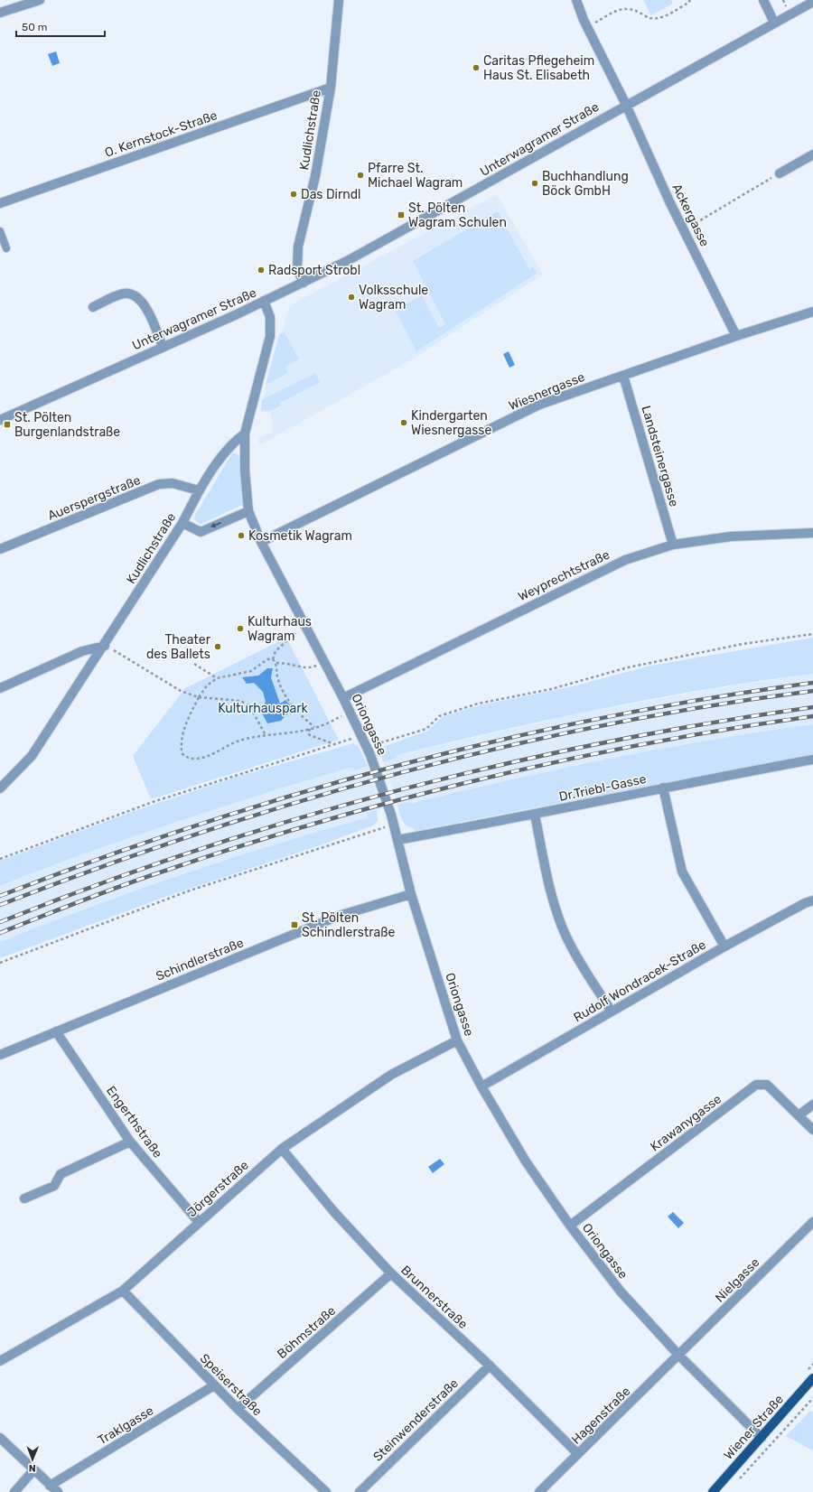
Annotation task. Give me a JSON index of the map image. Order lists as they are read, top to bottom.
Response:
{
  "streets": {
    "main road": ["Wiener Straße"],
    "street": [
      "Kudlichstraße",
      "O. Kernstock-Straße",
      "Unterwagramer Straße",
      "Ackergasse",
      "Wiesnergasse",
      "Landsteinergasse",
      "Auerspergstraße",
      "Weyprechtstraße",
      "Oriongasse",
      "Dr.Triebl-Gasse",
      "Schindlerstraße",
      "Rudolf Wondracek-Straße",
      "Engerthstraße",
      "Krawanygasse",
      "Jörgerstraße",
      "Nielgasse",
      "Brunnerstraße",
      "Böhmstraße",
      "Speiserstraße",
      "Hagenstraße",
      "Steinwenderstraße",
      "Traklgasse"
    ]
  },
  "crossings": [
    ["Kudlichstraße", "O. Kernstock-Straße"],
    ["Kudlichstraße", "Unterwagramer Straße"],
    ["Kudlichstraße", "Auerspergstraße"],
    ["Kudlichstraße", "Oriongasse"],
    ["Unterwagramer Straße", "Ackergasse"],
    ["Ackergasse", "Wiesnergasse"],
    ["Wiesnergasse", "Landsteinergasse"],
    ["Wiesnergasse", "Oriongasse"],
    ["Landsteinergasse", "Weyprechtstraße"],
    ["Weyprechtstraße", "Oriongasse"],
    ["Oriongasse", "Dr.Triebl-Gasse"],
    ["Oriongasse", "Schindlerstraße"],
    ["Oriongasse", "Rudolf Wondracek-Straße"],
    ["Oriongasse", "Krawanygasse"],
    ["Oriongasse", "Jörgerstraße"],
    ["Oriongasse", "Nielgasse"],
    ["Oriongasse", "Hagenstraße"],
    ["Oriongasse", "Wiener Straße"],
    ["Schindlerstraße", "Engerthstraße"],
    ["Engerthstraße", "Jörgerstraße"],
    ["Jörgerstraße", "Brunnerstraße"],
    ["Jörgerstraße", "Speiserstraße"],
    ["Nielgasse", "Hagenstraße"],
    ["Brunnerstraße", "Böhmstraße"],
    ["Brunnerstraße", "Hagenstraße"],
    ["Brunnerstraße", "Steinwenderstraße"],
    ["Böhmstraße", "Speiserstraße"],
    ["Speiserstraße", "Traklgasse"]
  ],
  "parks": ["Kulturhauspark"],
  "places": {
    "other": [
      "Caritas Pflegeheim Haus St. Elisabeth",
      "Pfarre St. Michael Wagram",
      "Buchhandlung Böck GmbH",
      "Das Dirndl",
      "Radsport Strobl",
      "Volksschule Wagram",
      "Kindergarten Wiesnergasse",
      "Kosmetik Wagram",
      "Kulturhaus Wagram",
      "Theater des Ballets"
    ],
    "transit": ["St. Pölten Wagram Schulen", "St. Pölten Burgenlandstraße", "St. Pölten Schindlerstraße"]
  },
  "scale_bar": "50 m",
  "north": "bottom"
}
